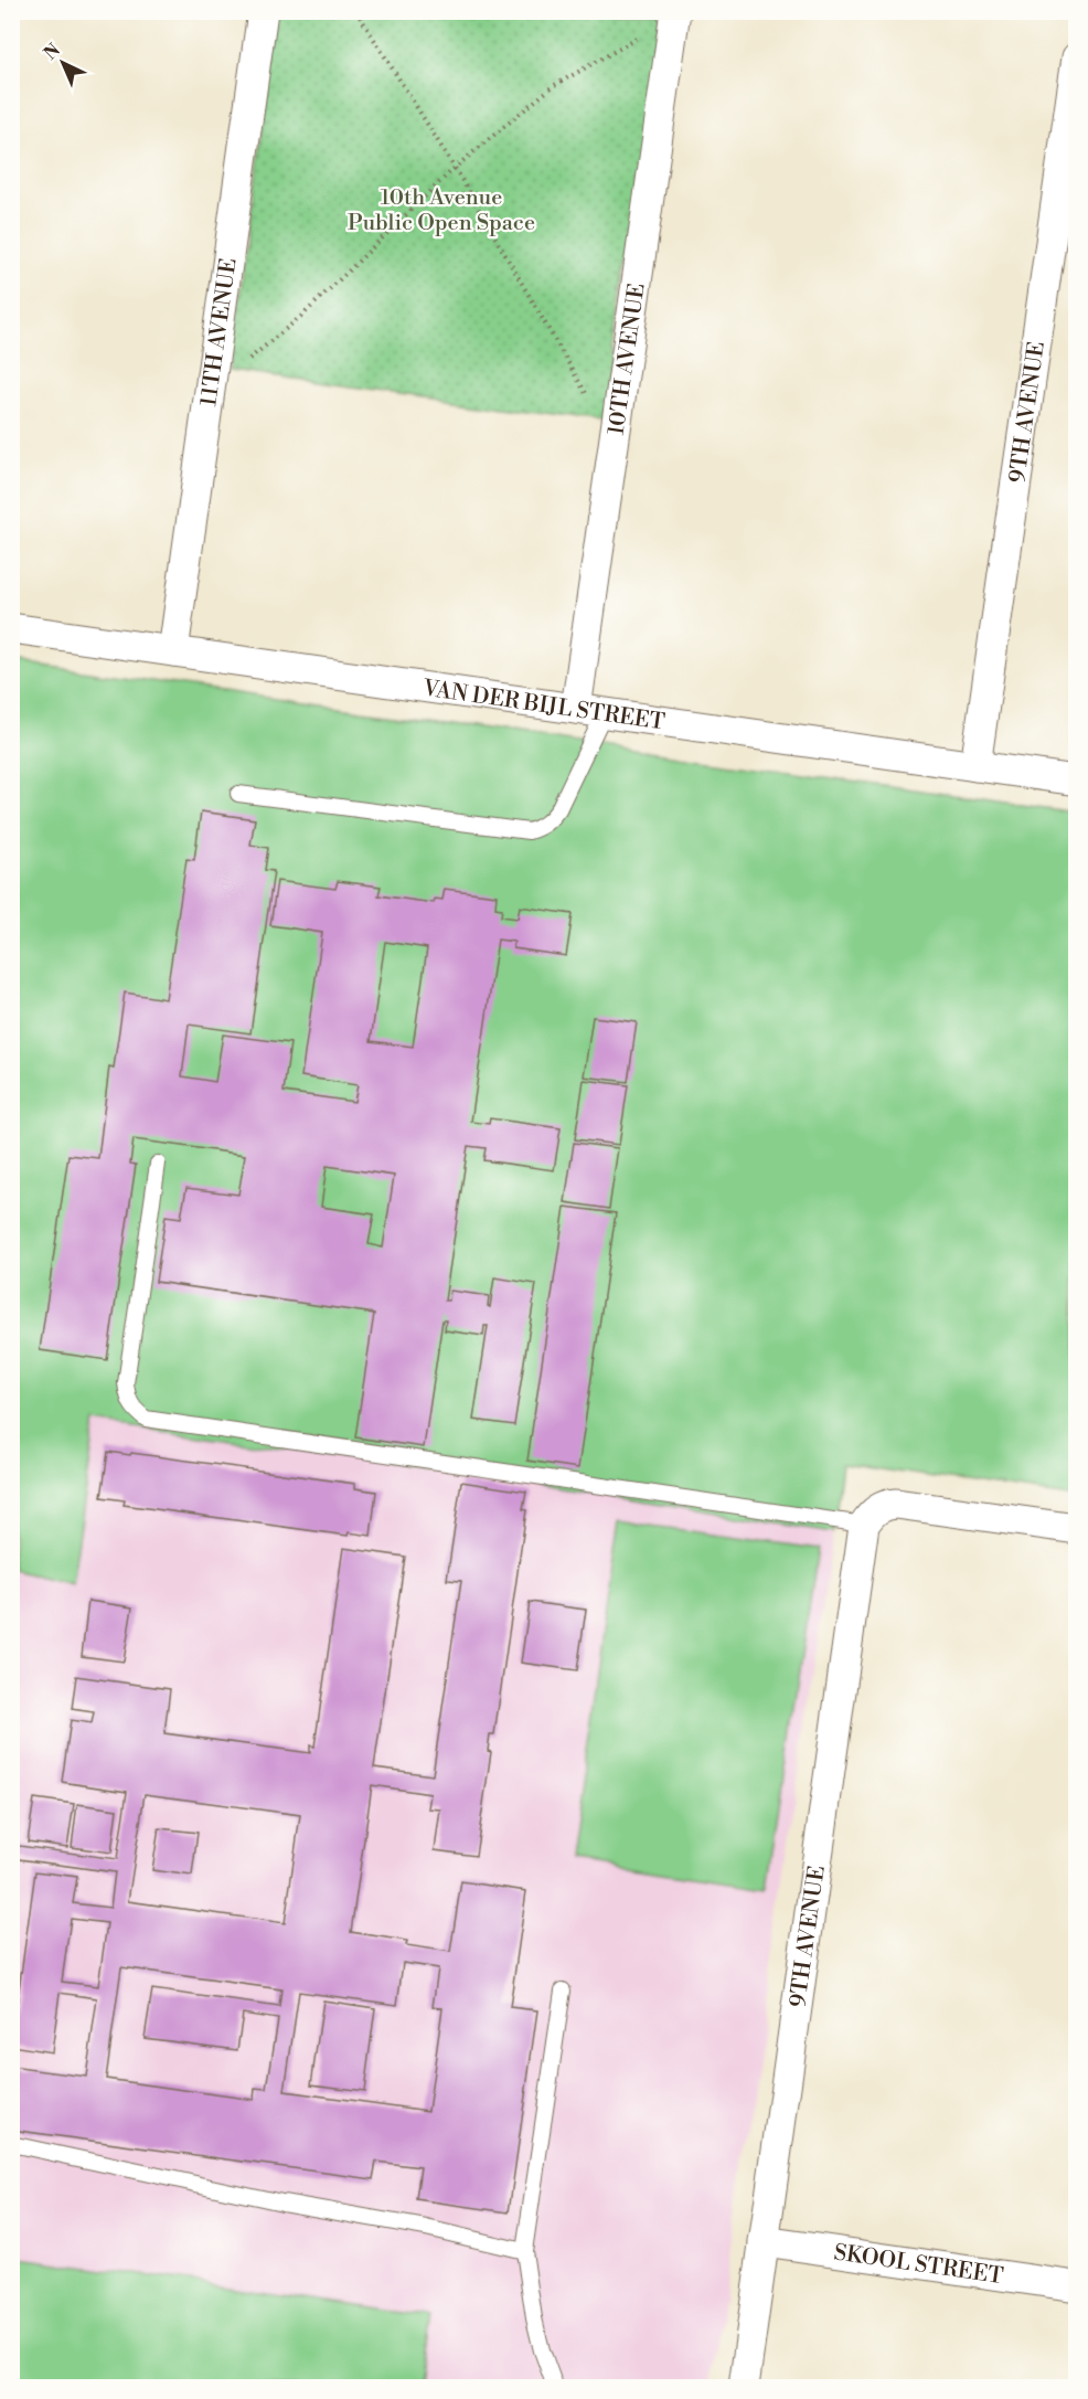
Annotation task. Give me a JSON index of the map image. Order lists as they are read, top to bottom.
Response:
{
  "streets": {
    "street": [
      "11TH AVENUE",
      "10TH AVENUE",
      "9TH AVENUE",
      "VAN DER BIJL STREET",
      "SKOOL STREET"
    ]
  },
  "crossings": [
    ["11TH AVENUE", "VAN DER BIJL STREET"],
    ["10TH AVENUE", "VAN DER BIJL STREET"],
    ["9TH AVENUE", "VAN DER BIJL STREET"],
    ["9TH AVENUE", "SKOOL STREET"]
  ],
  "parks": ["10th Avenue Public Open Space"],
  "north": "top left"
}
